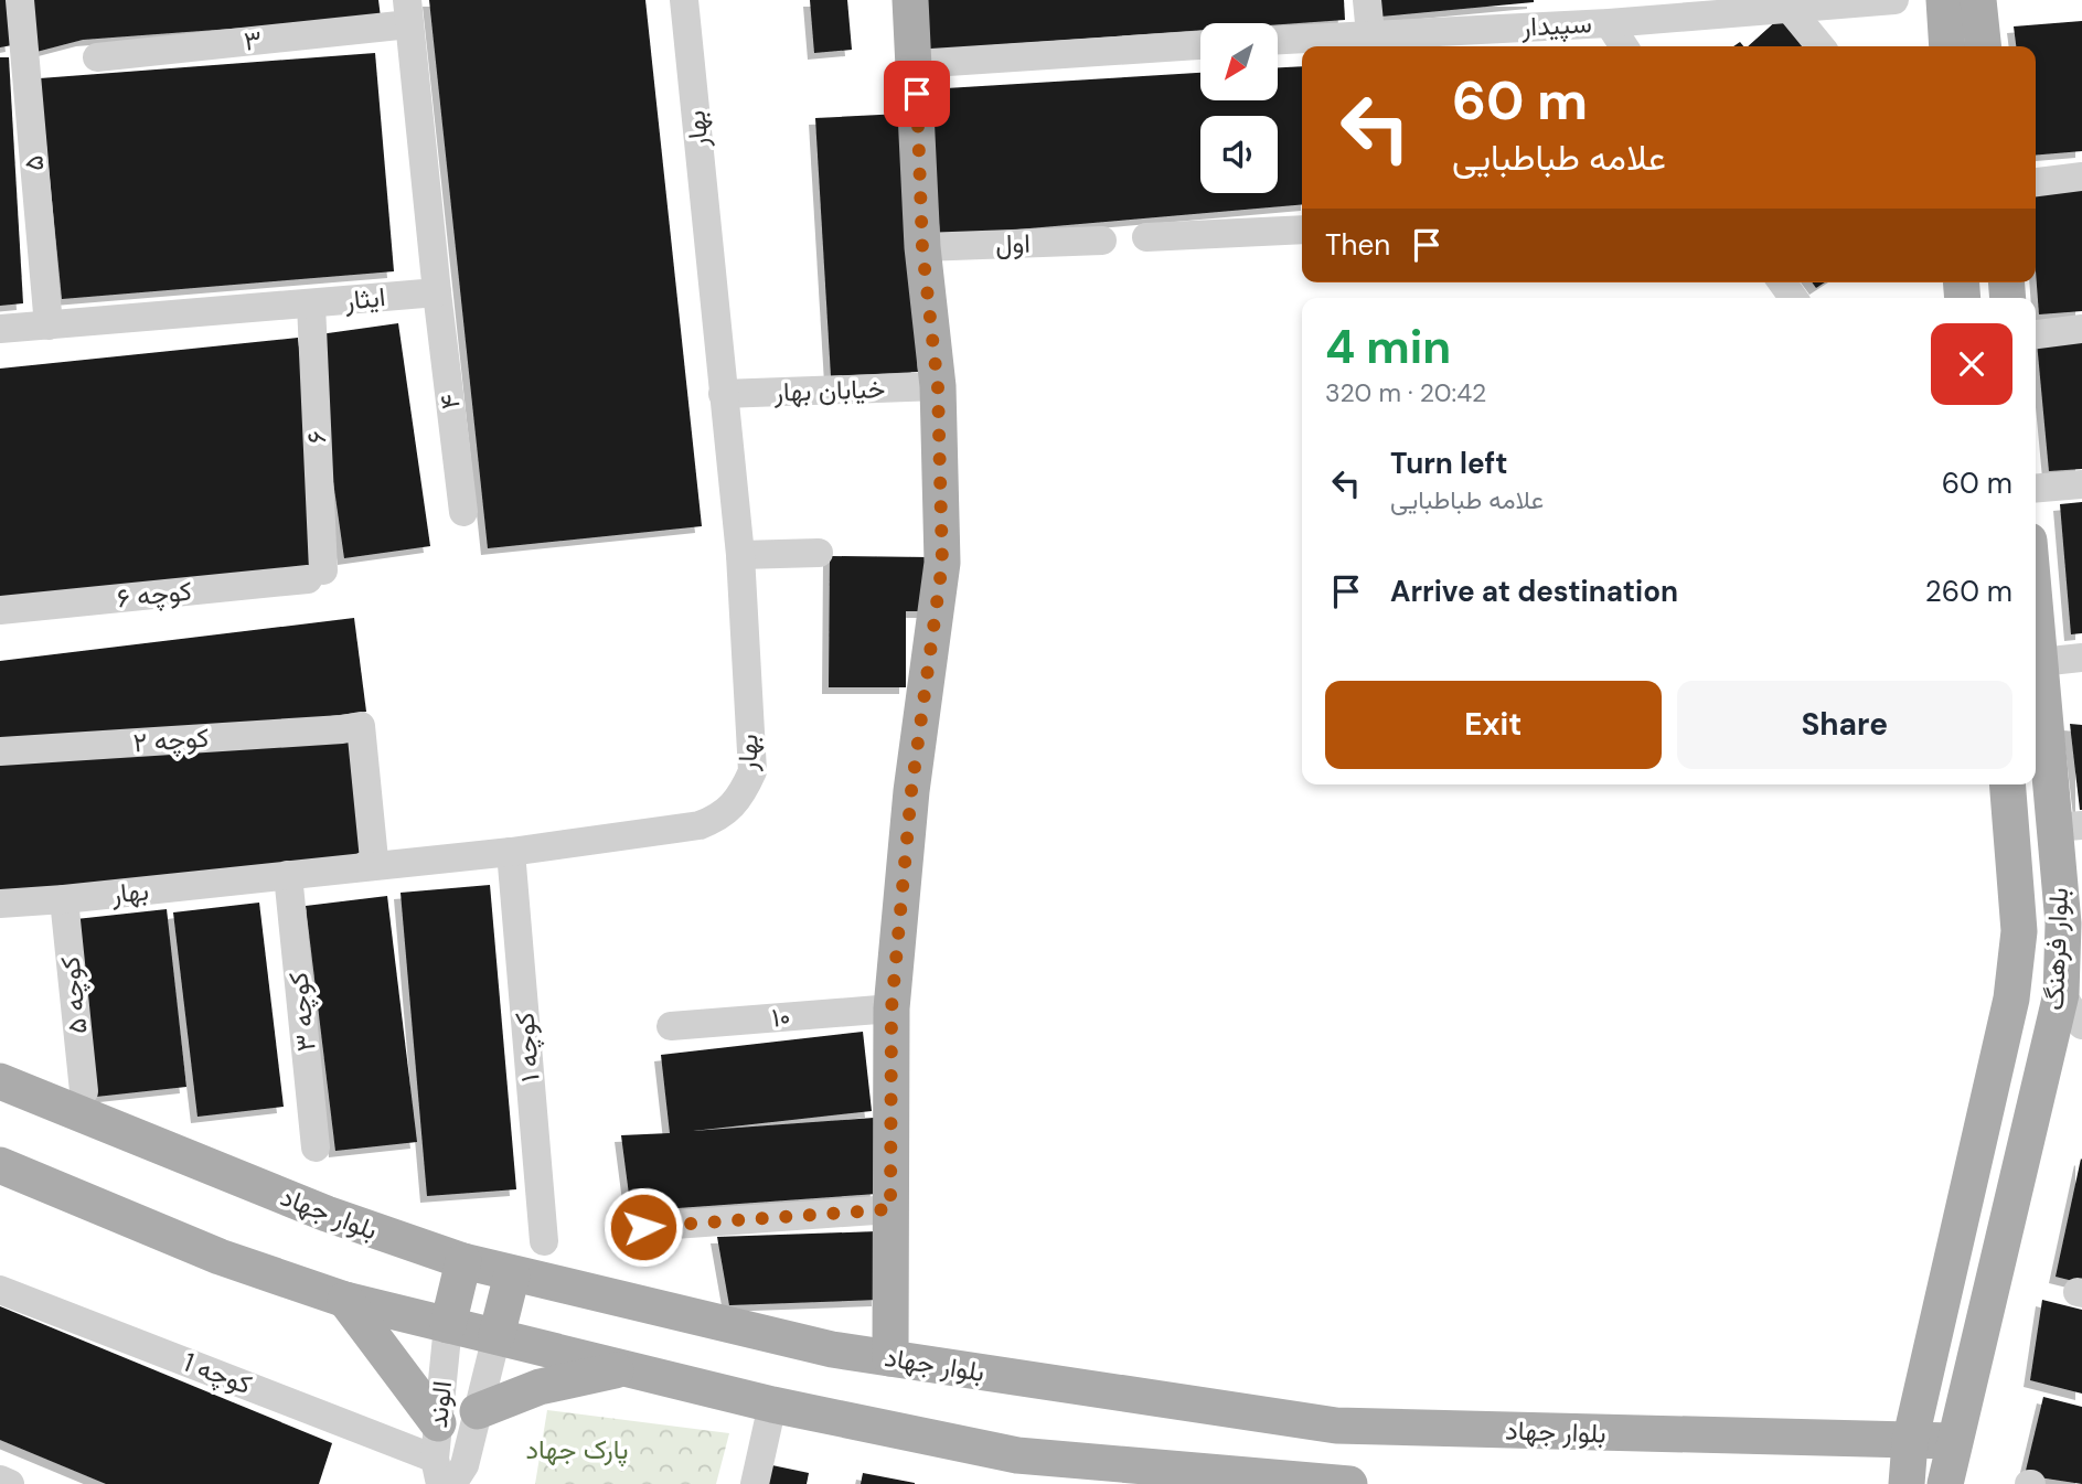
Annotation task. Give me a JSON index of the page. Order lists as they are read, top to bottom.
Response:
{
  "streets": {
    "main road": ["بلوار فرهنگ", "بلوار جهاد"],
    "street": [
      "سپیدار",
      "۳",
      "بهار",
      "۵",
      "اول",
      "ایثار",
      "خیابان بهار",
      "۴",
      "۶",
      "کوچه ۶",
      "کوچه ۲",
      "کوچه ۵",
      "کوچه ۳",
      "۱۰",
      "کوچه ۱",
      "کوچه 1",
      "الوند"
    ]
  },
  "crossings": [
    ["بهار", "خیابان بهار"],
    ["بهار", "کوچه ۲"],
    ["بهار", "کوچه ۵"],
    ["بهار", "کوچه ۳"],
    ["بهار", "کوچه ۱"],
    ["۵", "ایثار"],
    ["ایثار", "۴"],
    ["ایثار", "۶"],
    ["۶", "کوچه ۶"],
    ["بلوار فرهنگ", "بلوار جهاد"],
    ["کوچه 1", "الوند"]
  ],
  "parks": ["پارک جهاد"],
  "north": "bottom left",
  "page": {
    "turn": ["60 m", "علامه طباطبایی"],
    "then": "Then",
    "heading": ["4 min", "320 m · 20:42"],
    "list": [
      {
        "name": "Turn left",
        "note": "علامه طباطبایی",
        "value": "60 m"
      },
      {
        "name": "Arrive at destination",
        "value": "260 m"
      }
    ],
    "buttons": ["Exit", "Share"]
  }
}
